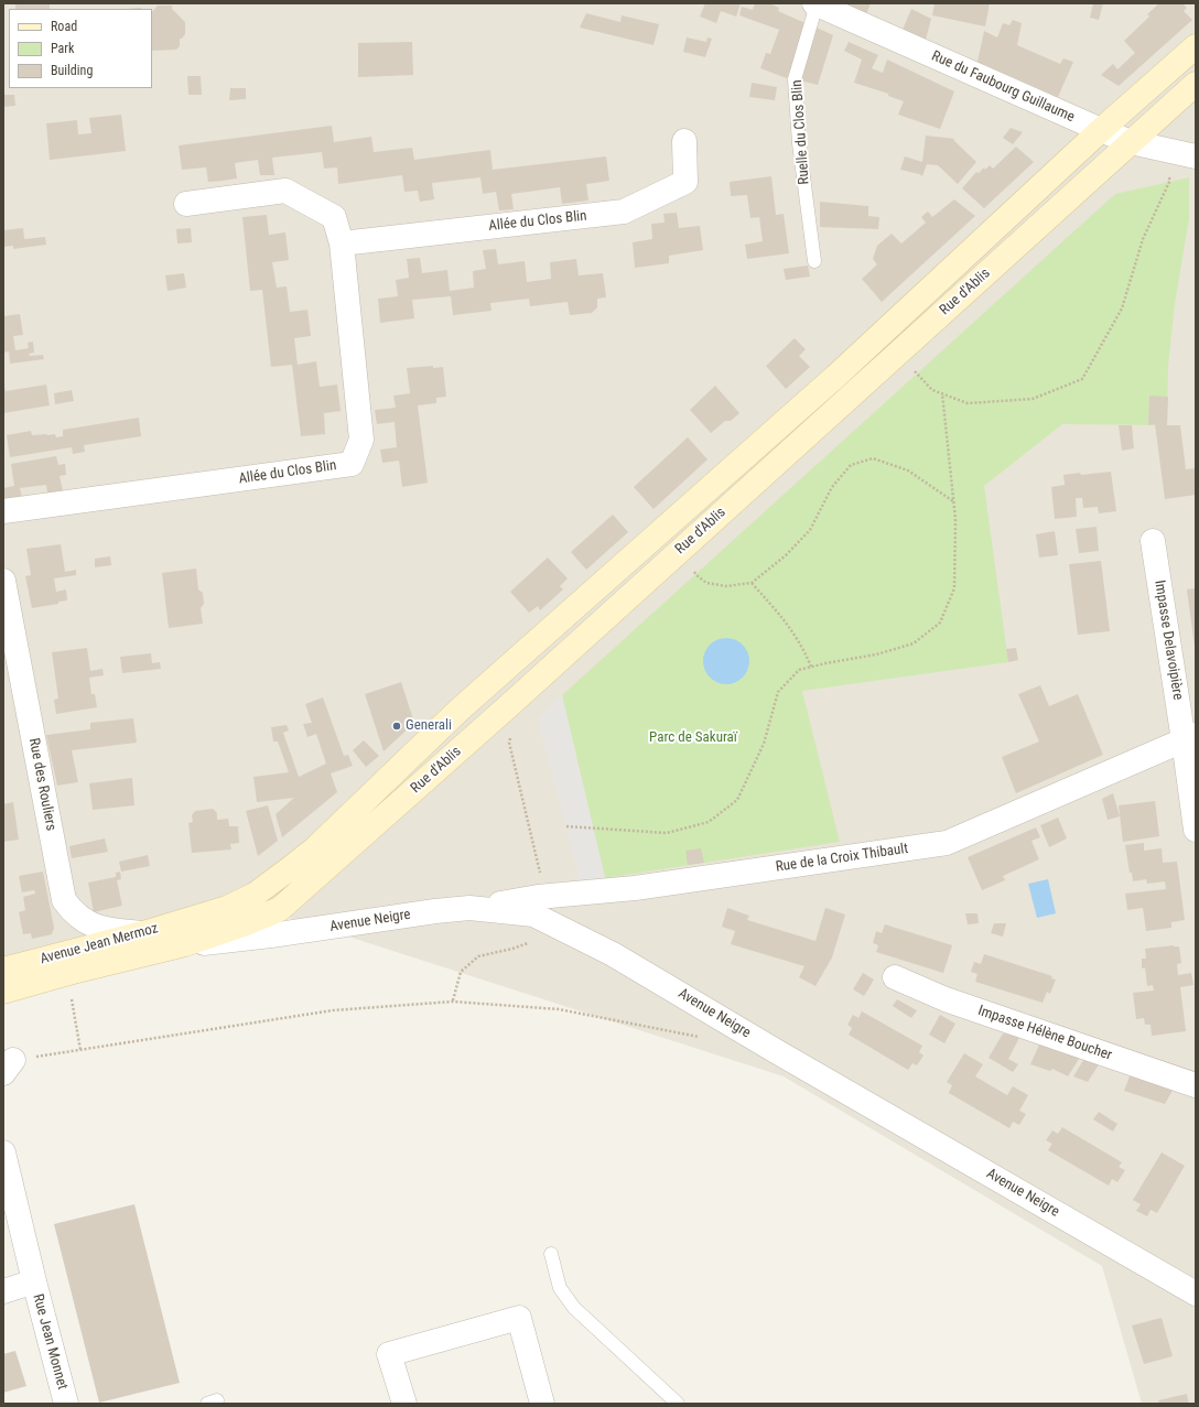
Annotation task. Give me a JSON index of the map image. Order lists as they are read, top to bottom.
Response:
{
  "streets": {
    "main road": ["Rue d'Ablis", "Avenue Jean Mermoz"],
    "street": [
      "Rue du Faubourg Guillaume",
      "Allée du Clos Blin",
      "Impasse Delavoipière",
      "Rue des Rouliers",
      "Rue de la Croix Thibault",
      "Avenue Neigre",
      "Impasse Hélène Boucher",
      "Rue Jean Monnet"
    ],
    "lane": ["Ruelle du Clos Blin"]
  },
  "crossings": [
    ["Rue du Faubourg Guillaume", "Ruelle du Clos Blin"],
    ["Rue du Faubourg Guillaume", "Rue d'Ablis"],
    ["Rue d'Ablis", "Avenue Neigre"],
    ["Rue d'Ablis", "Avenue Jean Mermoz"],
    ["Impasse Delavoipière", "Rue de la Croix Thibault"],
    ["Rue des Rouliers", "Avenue Jean Mermoz"],
    ["Rue de la Croix Thibault", "Avenue Neigre"],
    ["Avenue Neigre", "Avenue Jean Mermoz"]
  ],
  "parks": ["Parc de Sakuraï"],
  "places": ["Generali"],
  "legend": ["Road", "Park", "Building"]
}
